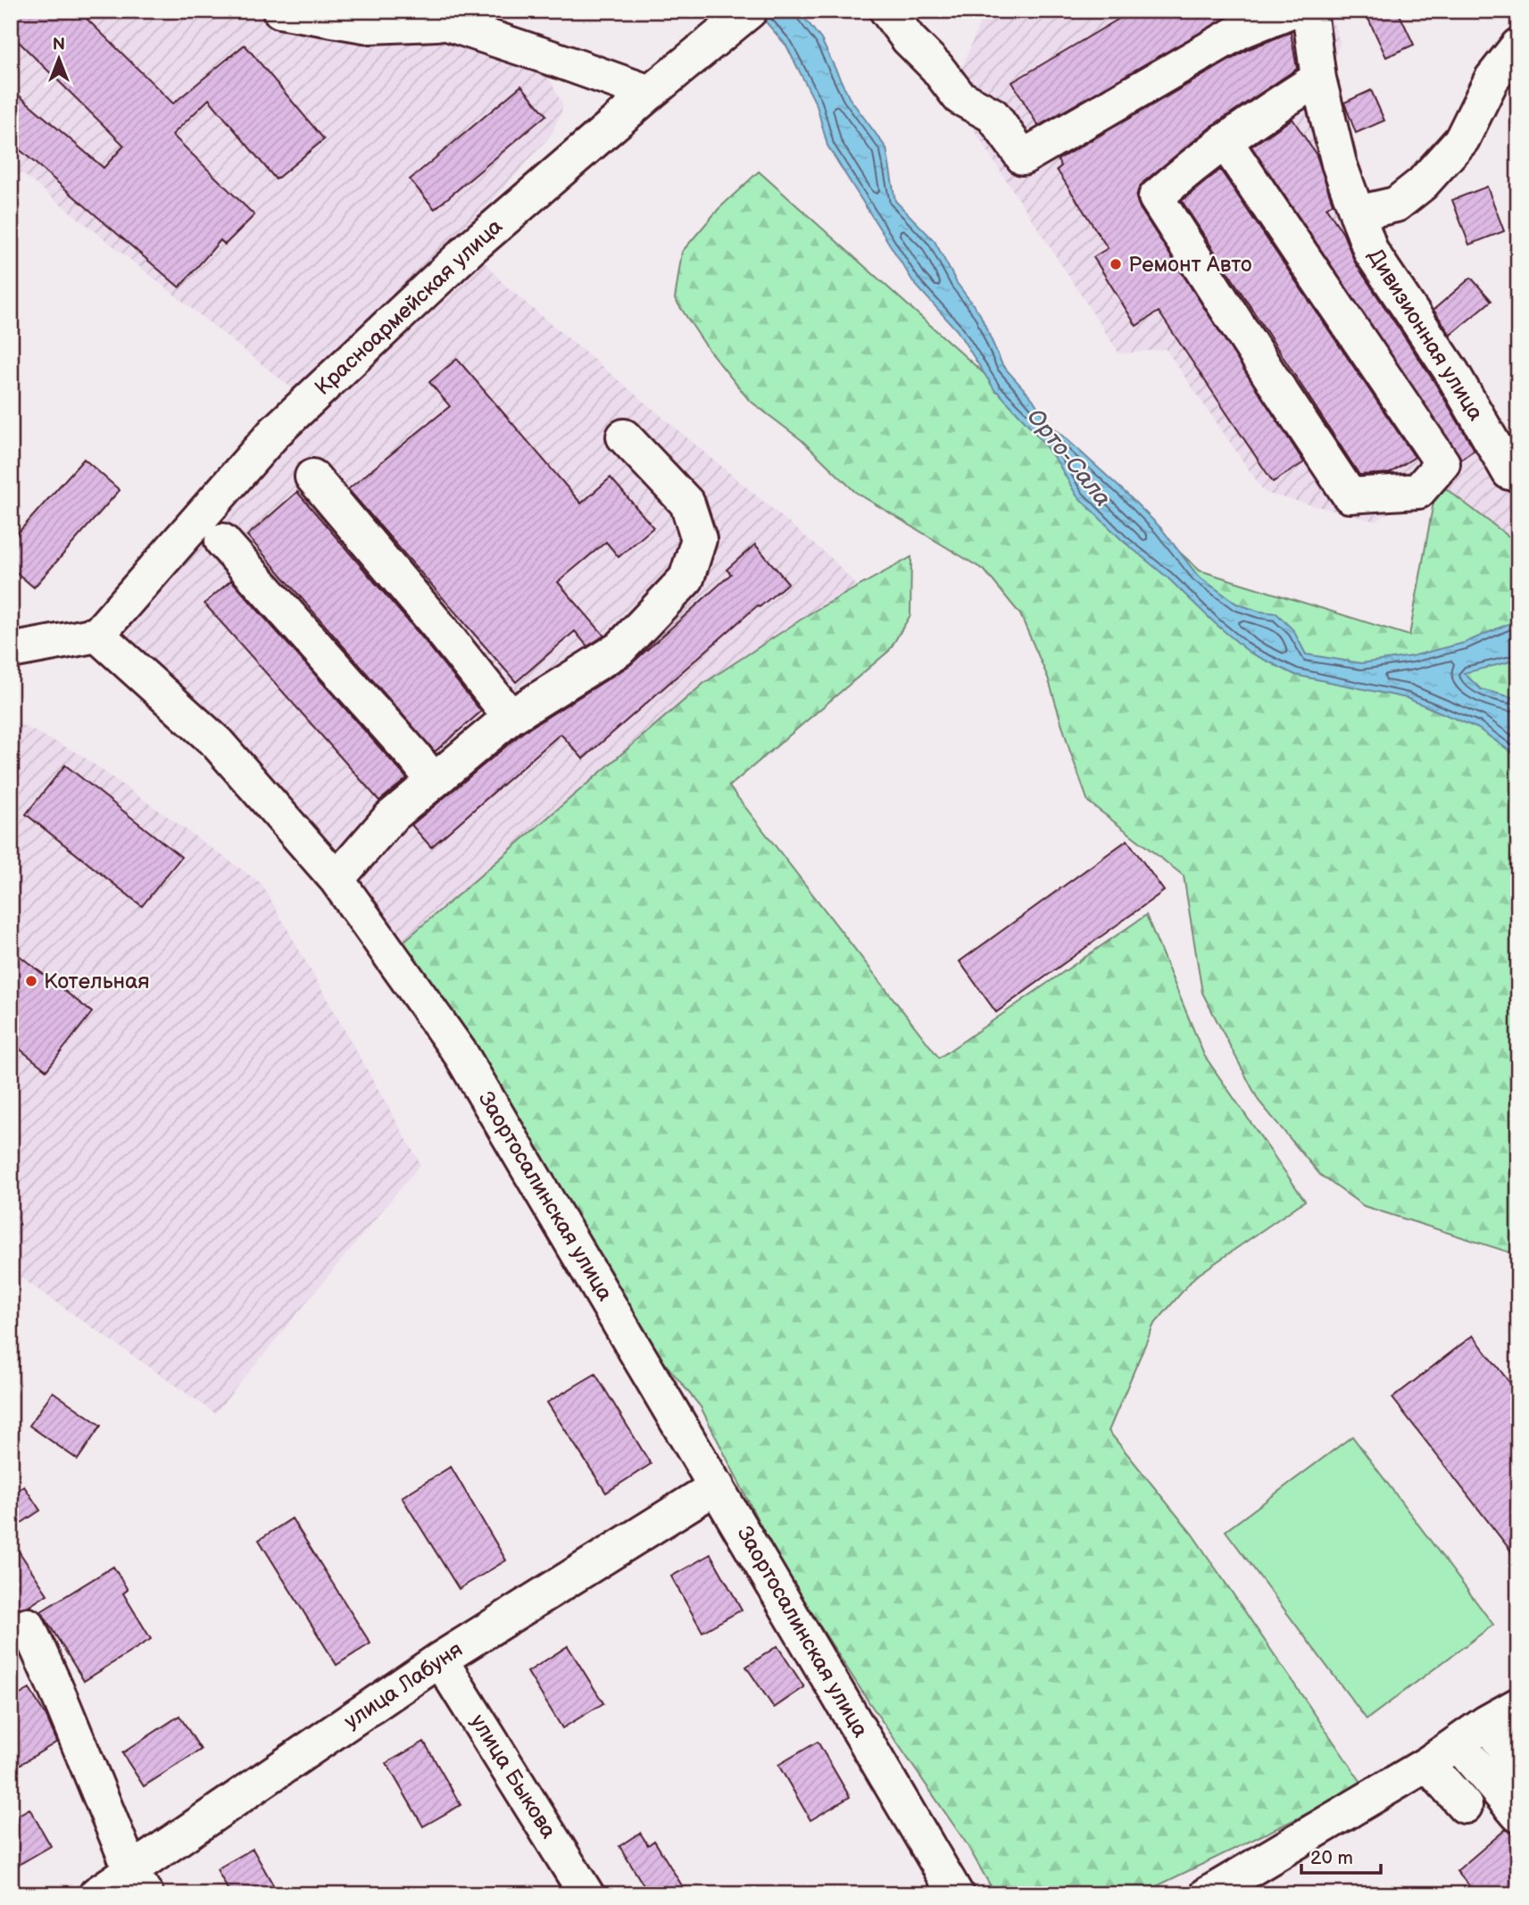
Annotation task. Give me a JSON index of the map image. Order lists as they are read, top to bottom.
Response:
{
  "streets": {
    "street": [
      "Красноармейская улица",
      "Дивизионная улица",
      "Заортосалинская улица",
      "улица Лабуня",
      "улица Быкова"
    ]
  },
  "crossings": [
    ["Красноармейская улица", "Заортосалинская улица"],
    ["Заортосалинская улица", "улица Лабуня"],
    ["улица Лабуня", "улица Быкова"]
  ],
  "water": ["Орто-Сала"],
  "places": ["Ремонт Авто", "Котельная"],
  "scale_bar": "20 m",
  "north": "top"
}
